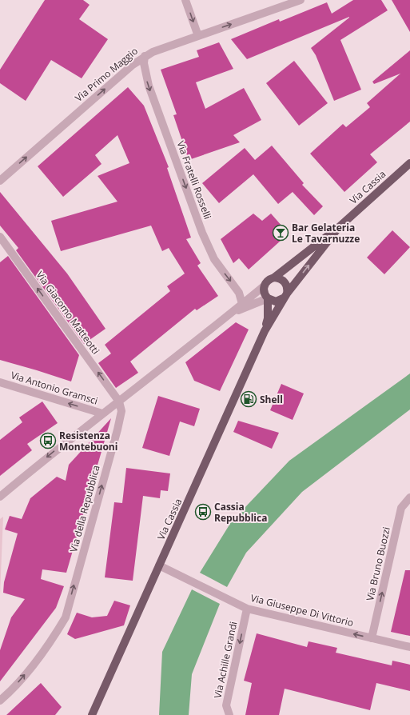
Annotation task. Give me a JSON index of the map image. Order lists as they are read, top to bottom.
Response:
{
  "streets": {
    "main road": ["Via Cassia"],
    "street": [
      "Via Primo Maggio",
      "Via Fratelli Rosselli",
      "Via Giacomo Matteotti",
      "Via Antonio Gramsci",
      "Via della Repubblica",
      "Via Bruno Buozzi",
      "Via Giuseppe Di Vittorio",
      "Via Achille Grandi"
    ]
  },
  "crossings": [
    ["Via Primo Maggio", "Via Fratelli Rosselli"],
    ["Via Cassia", "Via Giuseppe Di Vittorio"],
    ["Via Giacomo Matteotti", "Via della Repubblica"],
    ["Via Bruno Buozzi", "Via Giuseppe Di Vittorio"],
    ["Via Giuseppe Di Vittorio", "Via Achille Grandi"]
  ],
  "one_way": [
    "Via Primo Maggio",
    "Via Fratelli Rosselli",
    "Via Giacomo Matteotti",
    "Via Antonio Gramsci",
    "Via della Repubblica",
    "Via Bruno Buozzi",
    "Via Giuseppe Di Vittorio",
    "Via Achille Grandi"
  ],
  "places": {
    "bar": ["Bar Gelateria Le Tavarnuzze"],
    "fuel station": ["Shell"],
    "bus stop": ["Resistenza Montebuoni", "Cassia Repubblica"]
  }
}
